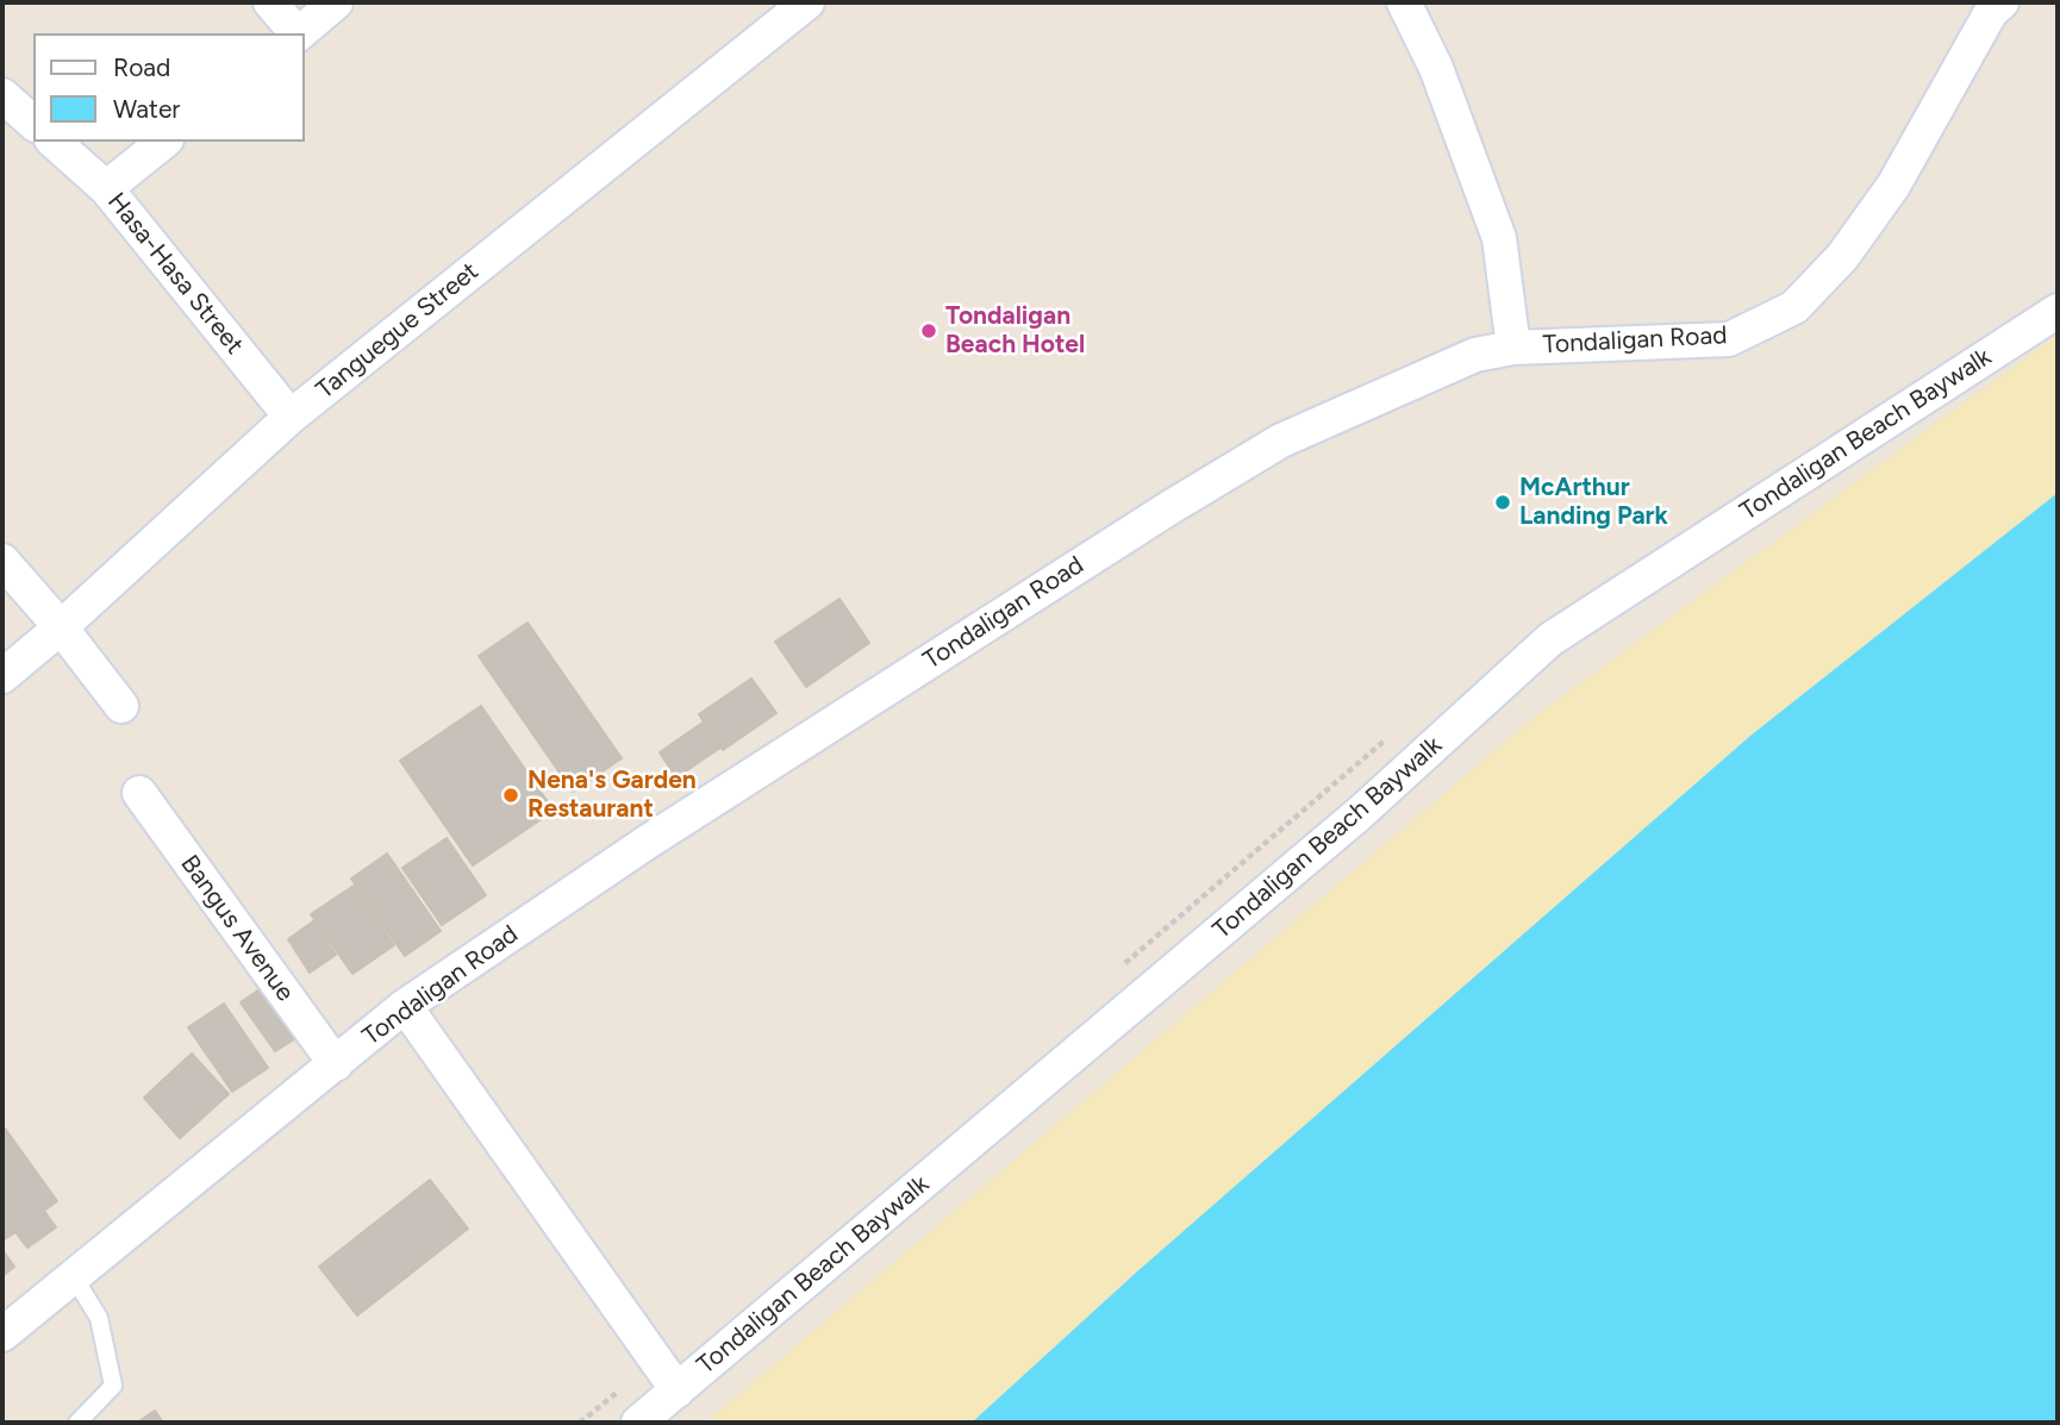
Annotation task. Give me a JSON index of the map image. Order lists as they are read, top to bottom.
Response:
{
  "streets": {
    "street": [
      "Hasa-Hasa Street",
      "Tanguegue Street",
      "Tondaligan Road",
      "Tondaligan Beach Baywalk",
      "Bangus Avenue"
    ]
  },
  "crossings": [
    ["Hasa-Hasa Street", "Tanguegue Street"],
    ["Tondaligan Road", "Bangus Avenue"]
  ],
  "places": ["Tondaligan Beach Hotel", "McArthur Landing Park", "Nena's Garden Restaurant"],
  "legend": ["Road", "Water"]
}
